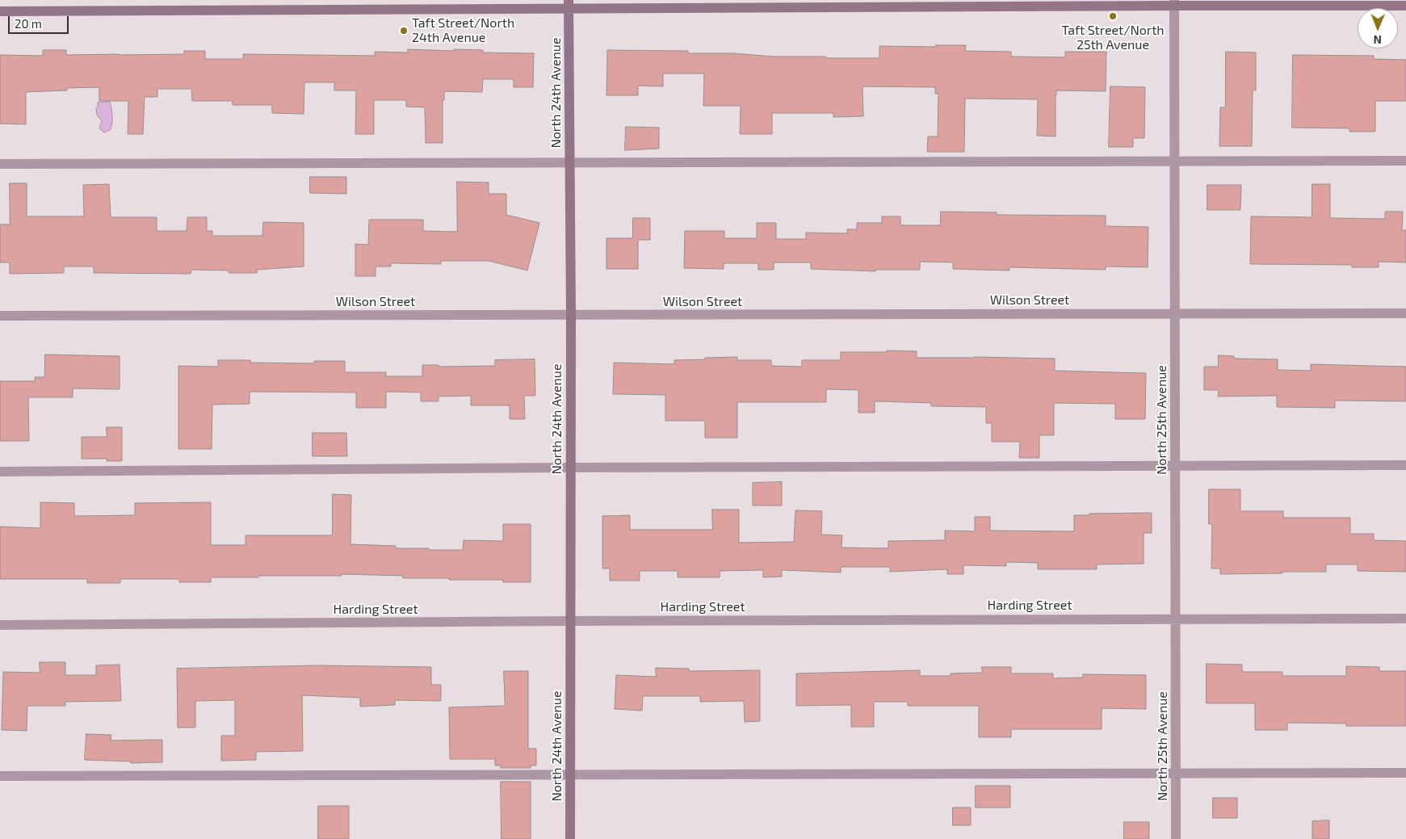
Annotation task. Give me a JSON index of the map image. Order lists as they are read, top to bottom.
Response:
{
  "streets": {
    "street": [
      "North 24th Avenue",
      "Wilson Street",
      "North 25th Avenue",
      "Harding Street"
    ]
  },
  "crossings": [
    ["North 24th Avenue", "Wilson Street"],
    ["North 24th Avenue", "Harding Street"],
    ["Wilson Street", "North 25th Avenue"],
    ["North 25th Avenue", "Harding Street"]
  ],
  "places": ["Taft Street/North 25th Avenue", "Taft Street/North 24th Avenue"],
  "scale_bar": "20 m",
  "north": "bottom"
}
